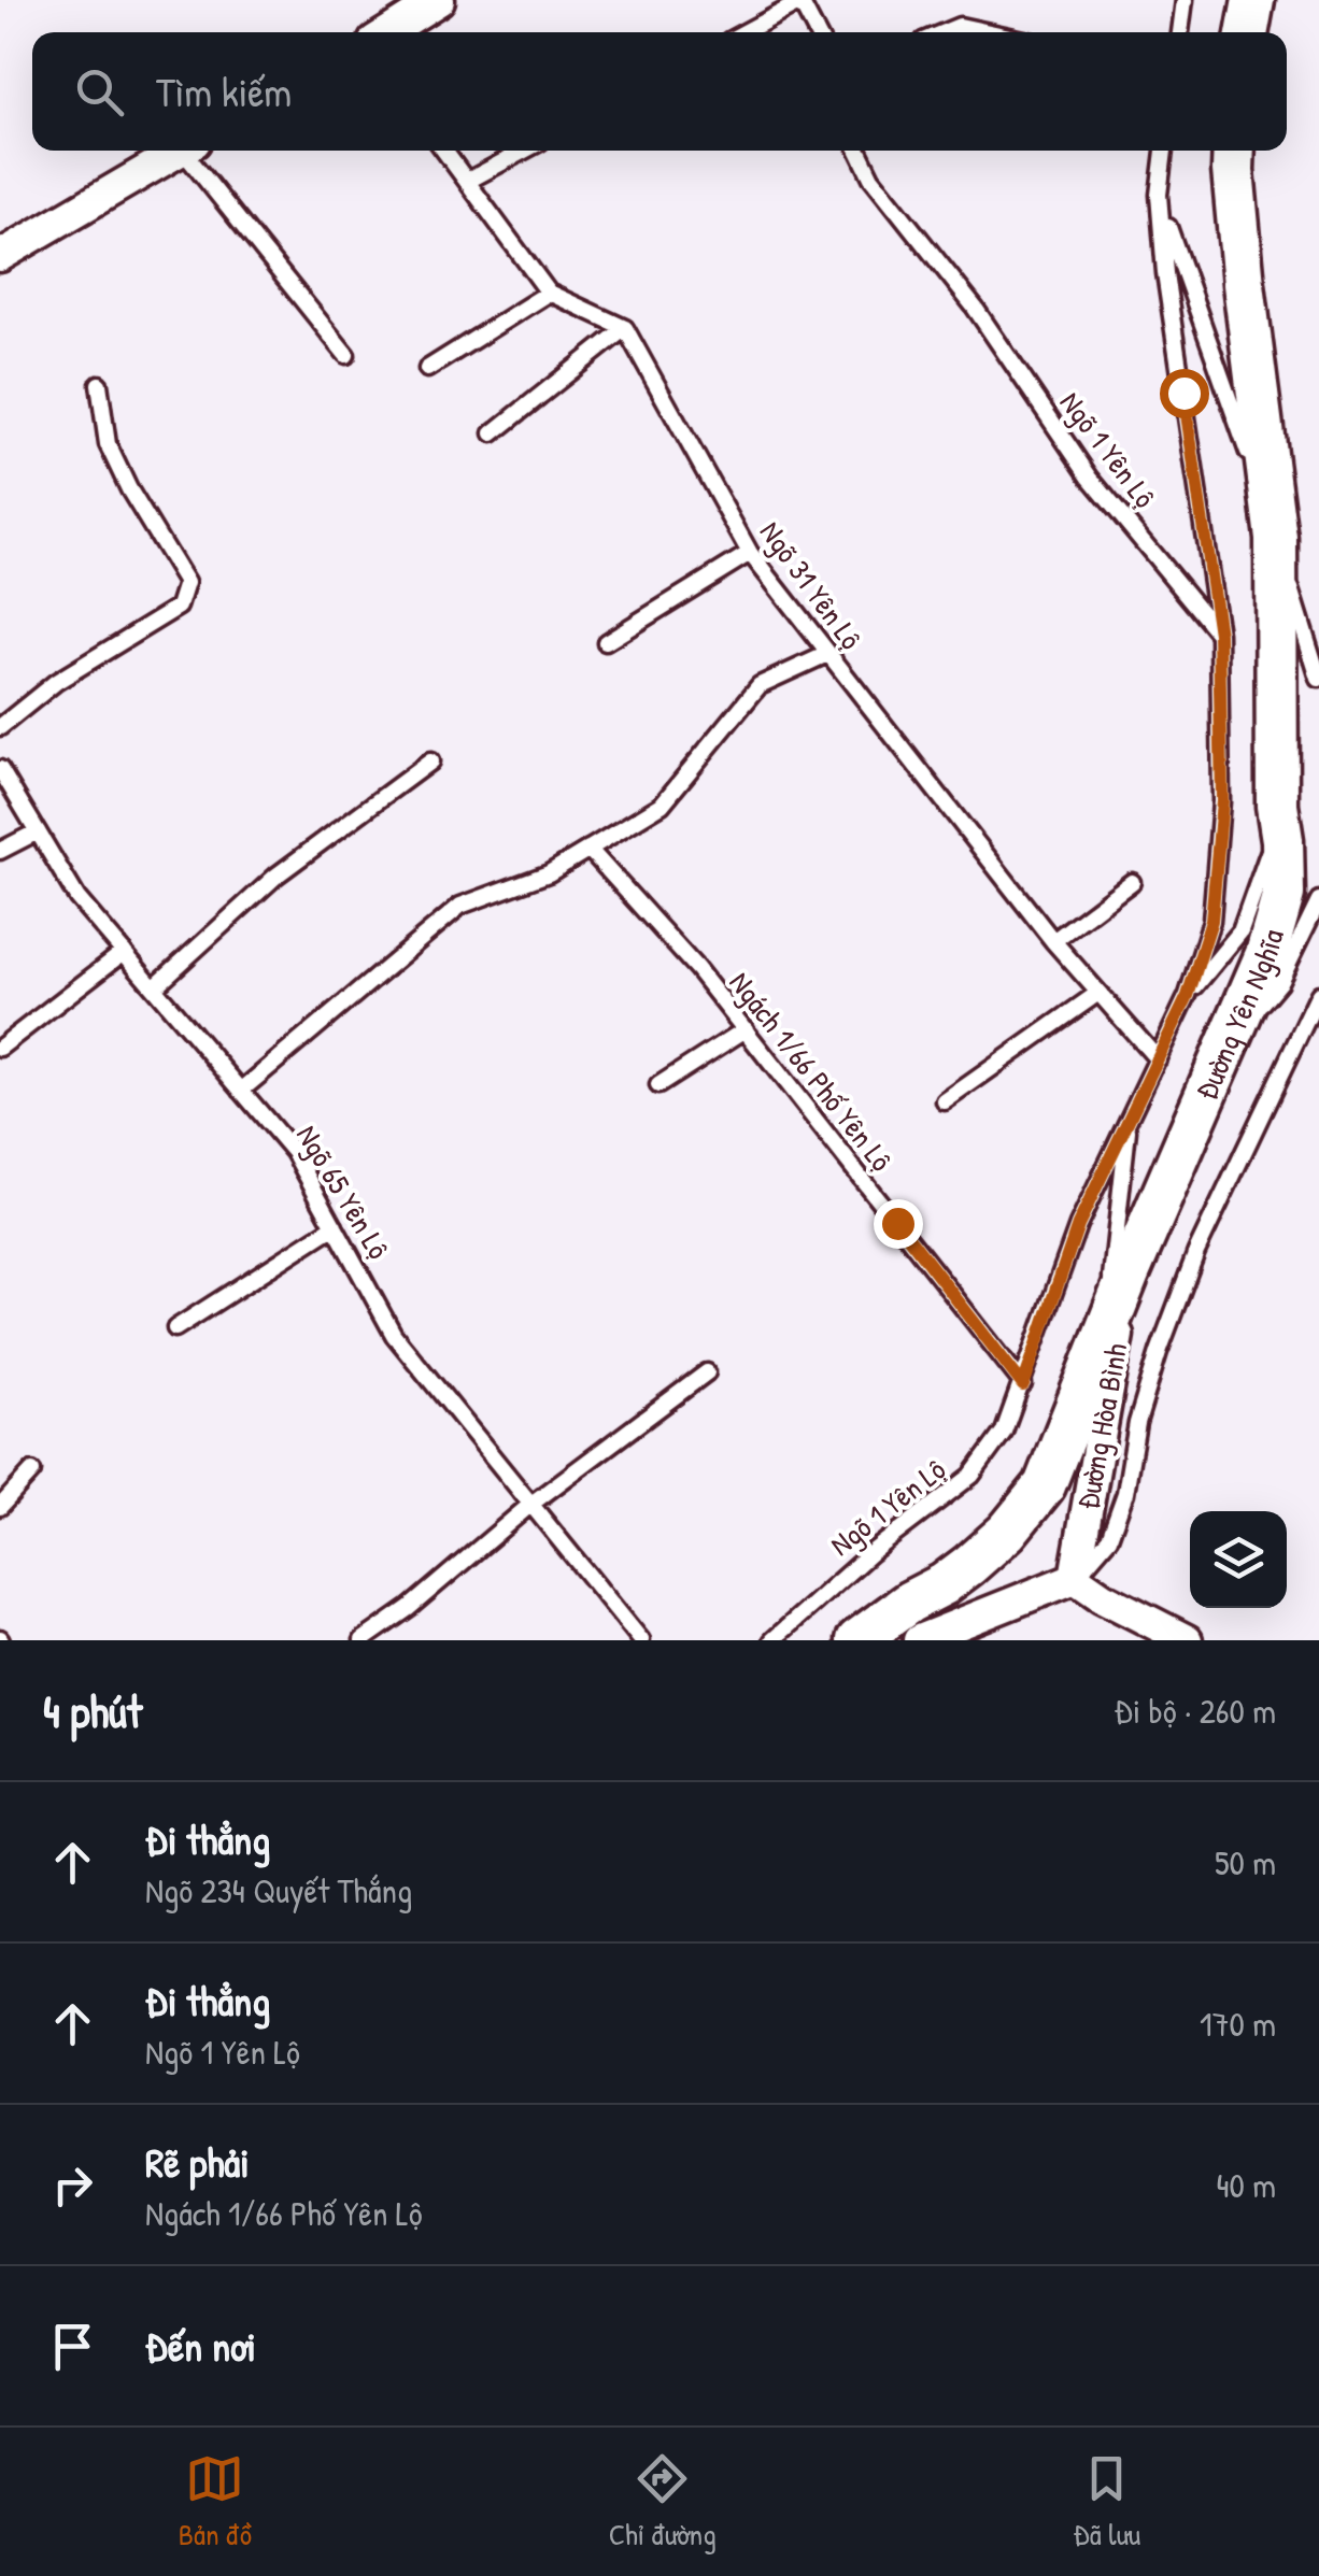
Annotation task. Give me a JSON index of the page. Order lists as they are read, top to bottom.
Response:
{
  "streets": {
    "main road": ["Đường Yên Nghĩa"],
    "street": ["Đường Hòa Bình"],
    "lane": [
      "Ngõ 1 Yên Lộ",
      "Ngõ 31 Yên Lộ",
      "Ngách 1/66 Phố Yên Lộ",
      "Ngõ 65 Yên Lộ"
    ]
  },
  "crossings": [
    ["Ngõ 1 Yên Lộ", "Ngõ 31 Yên Lộ"],
    ["Ngõ 1 Yên Lộ", "Ngách 1/66 Phố Yên Lộ"],
    ["Đường Yên Nghĩa", "Đường Hòa Bình"]
  ],
  "page": {
    "search": "Tìm kiếm",
    "heading": ["4 phút", "Đi bộ · 260 m"],
    "list": [
      ["Đi thẳng", "Ngõ 234 Quyết Thắng", "50 m"],
      ["Đi thẳng", "Ngõ 1 Yên Lộ", "170 m"],
      ["Rẽ phải", "Ngách 1/66 Phố Yên Lộ", "40 m"],
      "Đến nơi"
    ],
    "nav": ["Bản đồ", "Chỉ đường", "Đã lưu"]
  }
}
